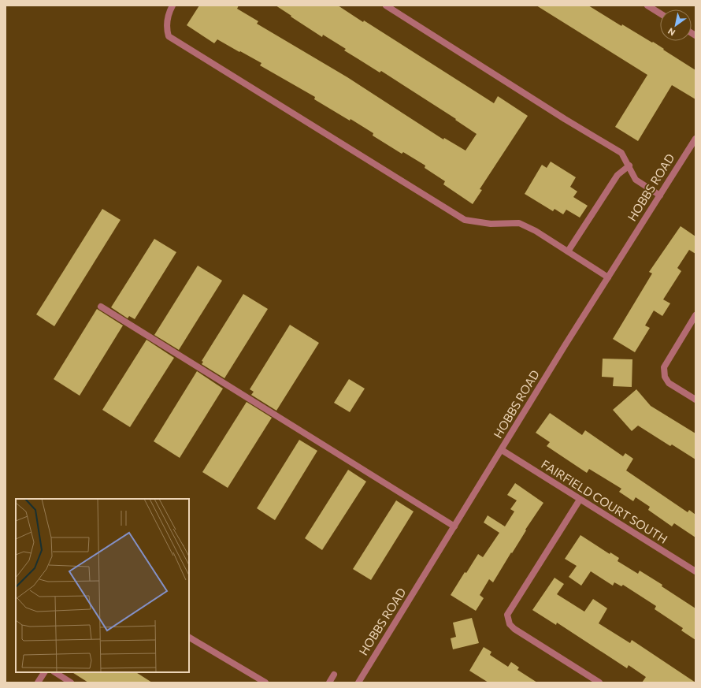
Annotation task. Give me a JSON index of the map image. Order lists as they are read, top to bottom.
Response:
{
  "streets": {
    "street": ["HOBBS ROAD", "FAIRFIELD COURT SOUTH"]
  },
  "crossings": [
    ["HOBBS ROAD", "FAIRFIELD COURT SOUTH"]
  ],
  "north": "bottom left"
}
